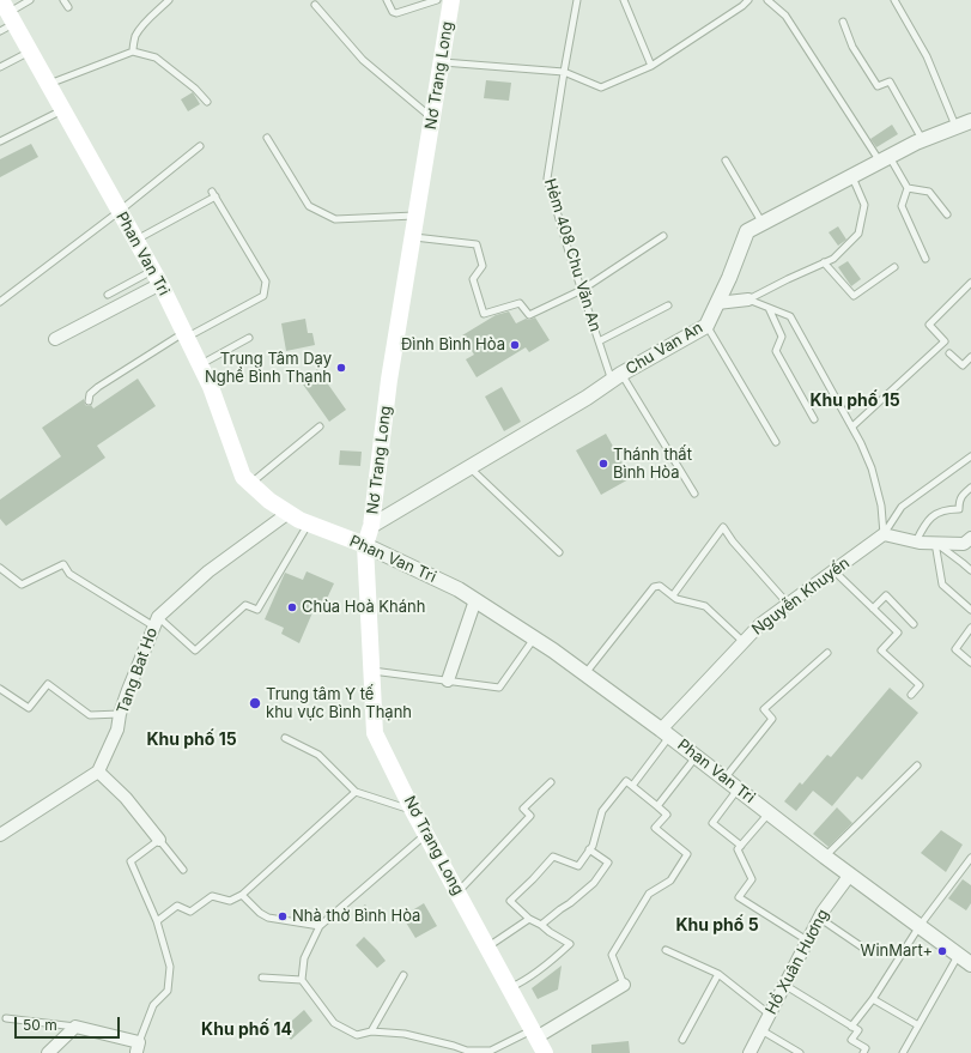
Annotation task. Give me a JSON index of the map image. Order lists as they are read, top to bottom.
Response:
{
  "streets": {
    "main road": ["Nơ Trang Long", "Phan Van Tri"],
    "street": [
      "Chu Van An",
      "Nguyễn Khuyến",
      "Tang Bat Ho",
      "Hồ Xuân Hương"
    ],
    "lane": ["Hẻm 408 Chu Văn An"]
  },
  "crossings": [
    ["Nơ Trang Long", "Phan Van Tri"],
    ["Nơ Trang Long", "Chu Van An"],
    ["Phan Van Tri", "Nguyễn Khuyến"],
    ["Phan Van Tri", "Tang Bat Ho"],
    ["Phan Van Tri", "Hồ Xuân Hương"],
    ["Hẻm 408 Chu Văn An", "Chu Van An"]
  ],
  "districts": [
    "Khu phố 15",
    "Khu phố 15",
    "Khu phố 5",
    "Khu phố 14"
  ],
  "places": [
    "Đình Bình Hòa",
    "Trung Tâm Dạy Nghề Bình Thạnh",
    "Thánh thất Bình Hòa",
    "Chùa Hoà Khánh",
    "Trung tâm Y tế khu vực Bình Thạnh",
    "Nhà thờ Bình Hòa",
    "WinMart+"
  ],
  "scale_bar": "50 m"
}
